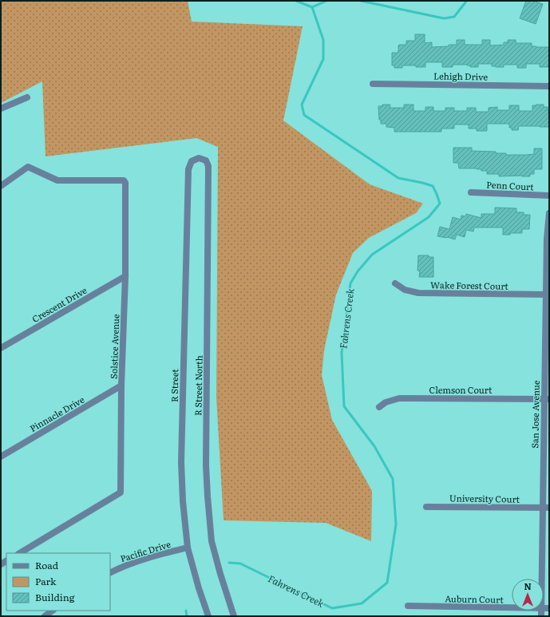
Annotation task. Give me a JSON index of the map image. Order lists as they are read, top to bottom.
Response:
{
  "streets": {
    "street": [
      "Lehigh Drive",
      "Penn Court",
      "Wake Forest Court",
      "Crescent Drive",
      "Solstice Avenue",
      "R Street",
      "R Street North",
      "Clemson Court",
      "Pinnacle Drive",
      "San Jose Avenue",
      "University Court",
      "Pacific Drive",
      "Auburn Court"
    ]
  },
  "crossings": [
    ["Wake Forest Court", "San Jose Avenue"],
    ["Crescent Drive", "Solstice Avenue"],
    ["Solstice Avenue", "Pinnacle Drive"],
    ["R Street", "R Street North"],
    ["R Street", "Pacific Drive"],
    ["Clemson Court", "San Jose Avenue"],
    ["San Jose Avenue", "University Court"]
  ],
  "water": ["Fahrens Creek"],
  "legend": ["Road", "Park", "Building"],
  "north": "top"
}
